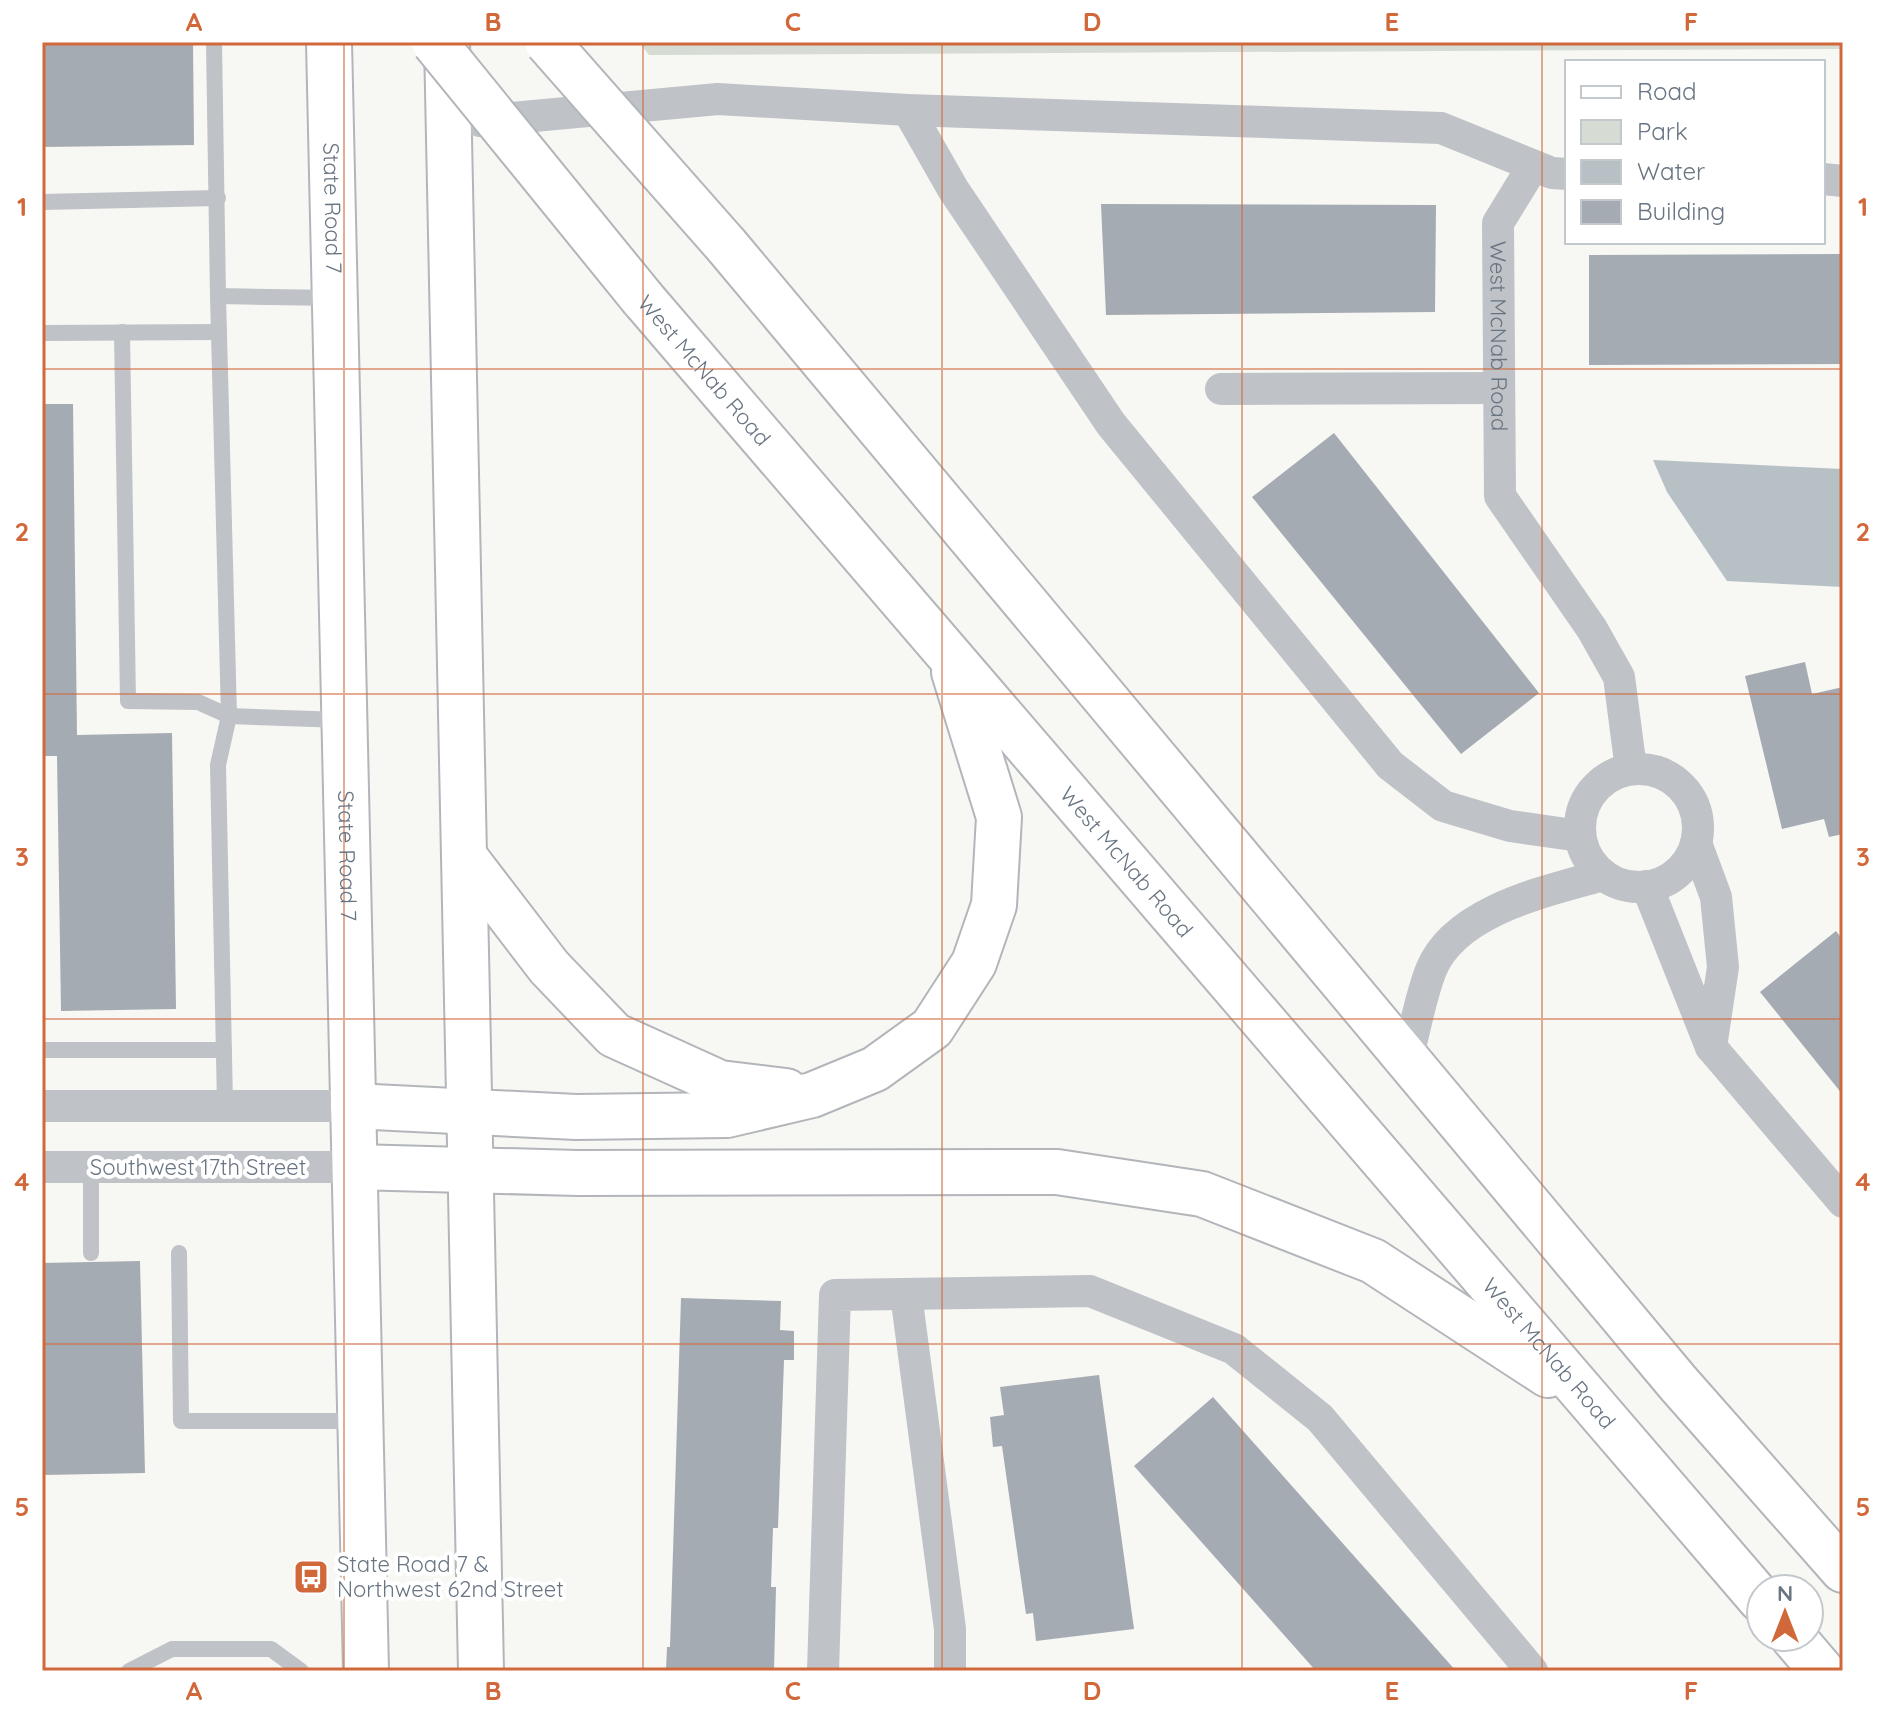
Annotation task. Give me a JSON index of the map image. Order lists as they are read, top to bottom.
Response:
{
  "streets": {
    "main road": ["State Road 7", "West McNab Road"],
    "street": ["Southwest 17th Street"]
  },
  "crossings": [
    ["State Road 7", "Southwest 17th Street"]
  ],
  "places": {
    "bus stop": ["State Road 7 & Northwest 62nd Street"]
  },
  "legend": [
    "Road",
    "Park",
    "Water",
    "Building"
  ],
  "north": "top",
  "grid": {
    "columns": [
      "A",
      "B",
      "C",
      "D",
      "E",
      "F"
    ],
    "rows": [
      "1",
      "2",
      "3",
      "4",
      "5"
    ]
  }
}
